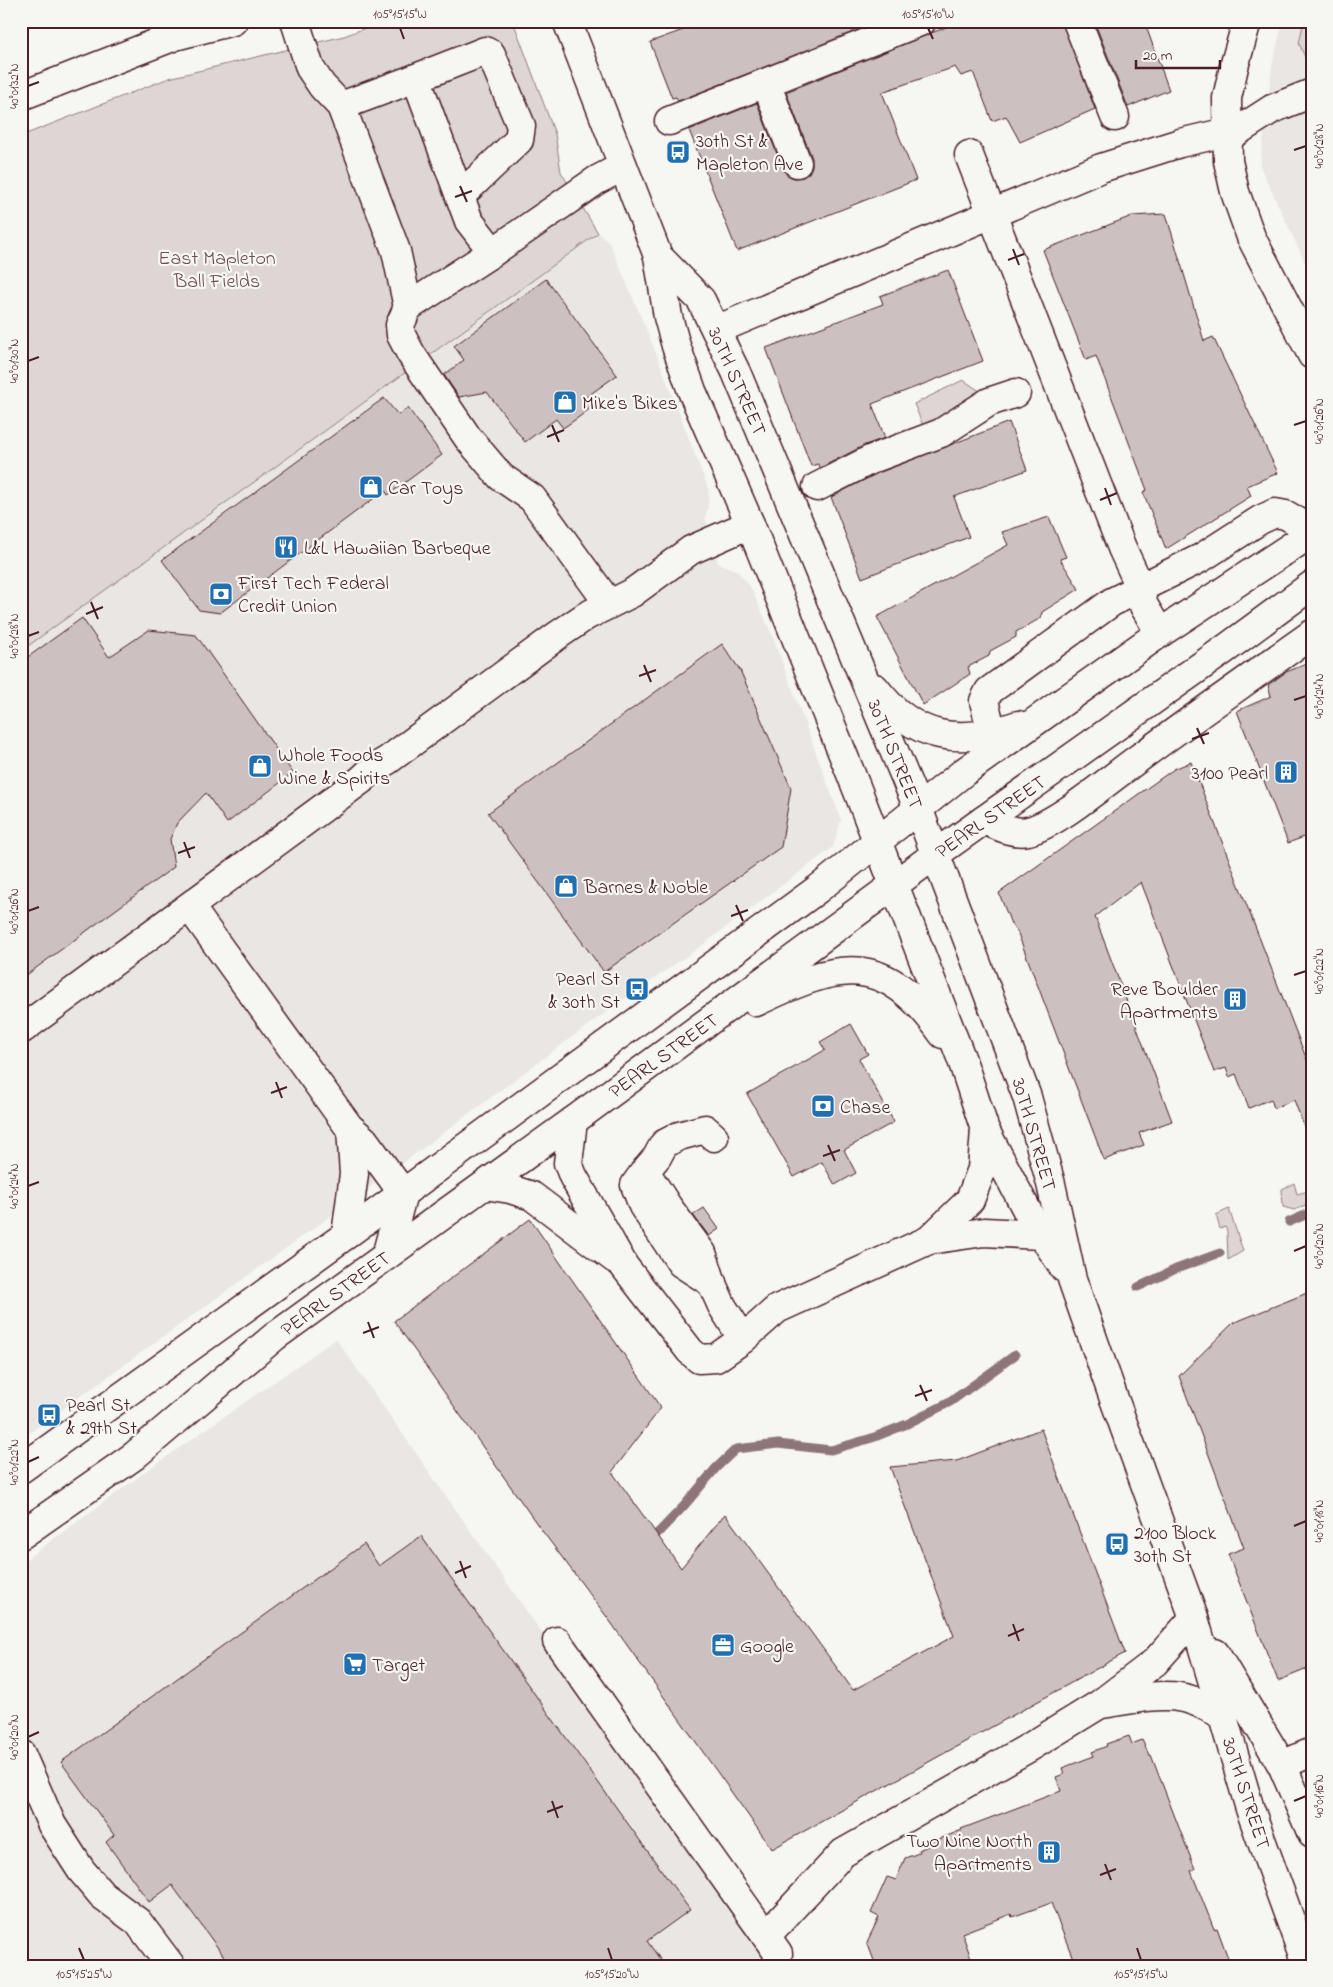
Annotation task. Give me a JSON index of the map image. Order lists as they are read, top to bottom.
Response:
{
  "streets": {
    "main road": ["30TH STREET", "PEARL STREET"]
  },
  "crossings": [
    ["30TH STREET", "PEARL STREET"]
  ],
  "parks": ["East Mapleton Ball Fields"],
  "places": {
    "bus stop": [
      "30th St & Mapleton Ave",
      "Pearl St & 30th St",
      "Pearl St & 29th St",
      "2100 Block 30th St"
    ],
    "shop": [
      "Mike's Bikes",
      "Car Toys",
      "Whole Foods Wine & Spirits",
      "Barnes & Noble"
    ],
    "restaurant": ["L&L Hawaiian Barbeque"],
    "bank": ["First Tech Federal Credit Union", "Chase"],
    "building": ["3100 Pearl", "Reve Boulder Apartments", "Two Nine North Apartments"],
    "office": ["Google"],
    "supermarket": ["Target"]
  },
  "scale_bar": "20 m",
  "coordinates": [
    "105°15'15\"W",
    "105°15'10\"W",
    "40°01'32\"N",
    "40°01'28\"N",
    "40°01'30\"N",
    "40°01'26\"N",
    "40°01'24\"N",
    "40°01'22\"N",
    "40°01'20\"N",
    "40°01'18\"N",
    "40°01'16\"N",
    "105°15'25\"W",
    "105°15'20\"W"
  ]
}
